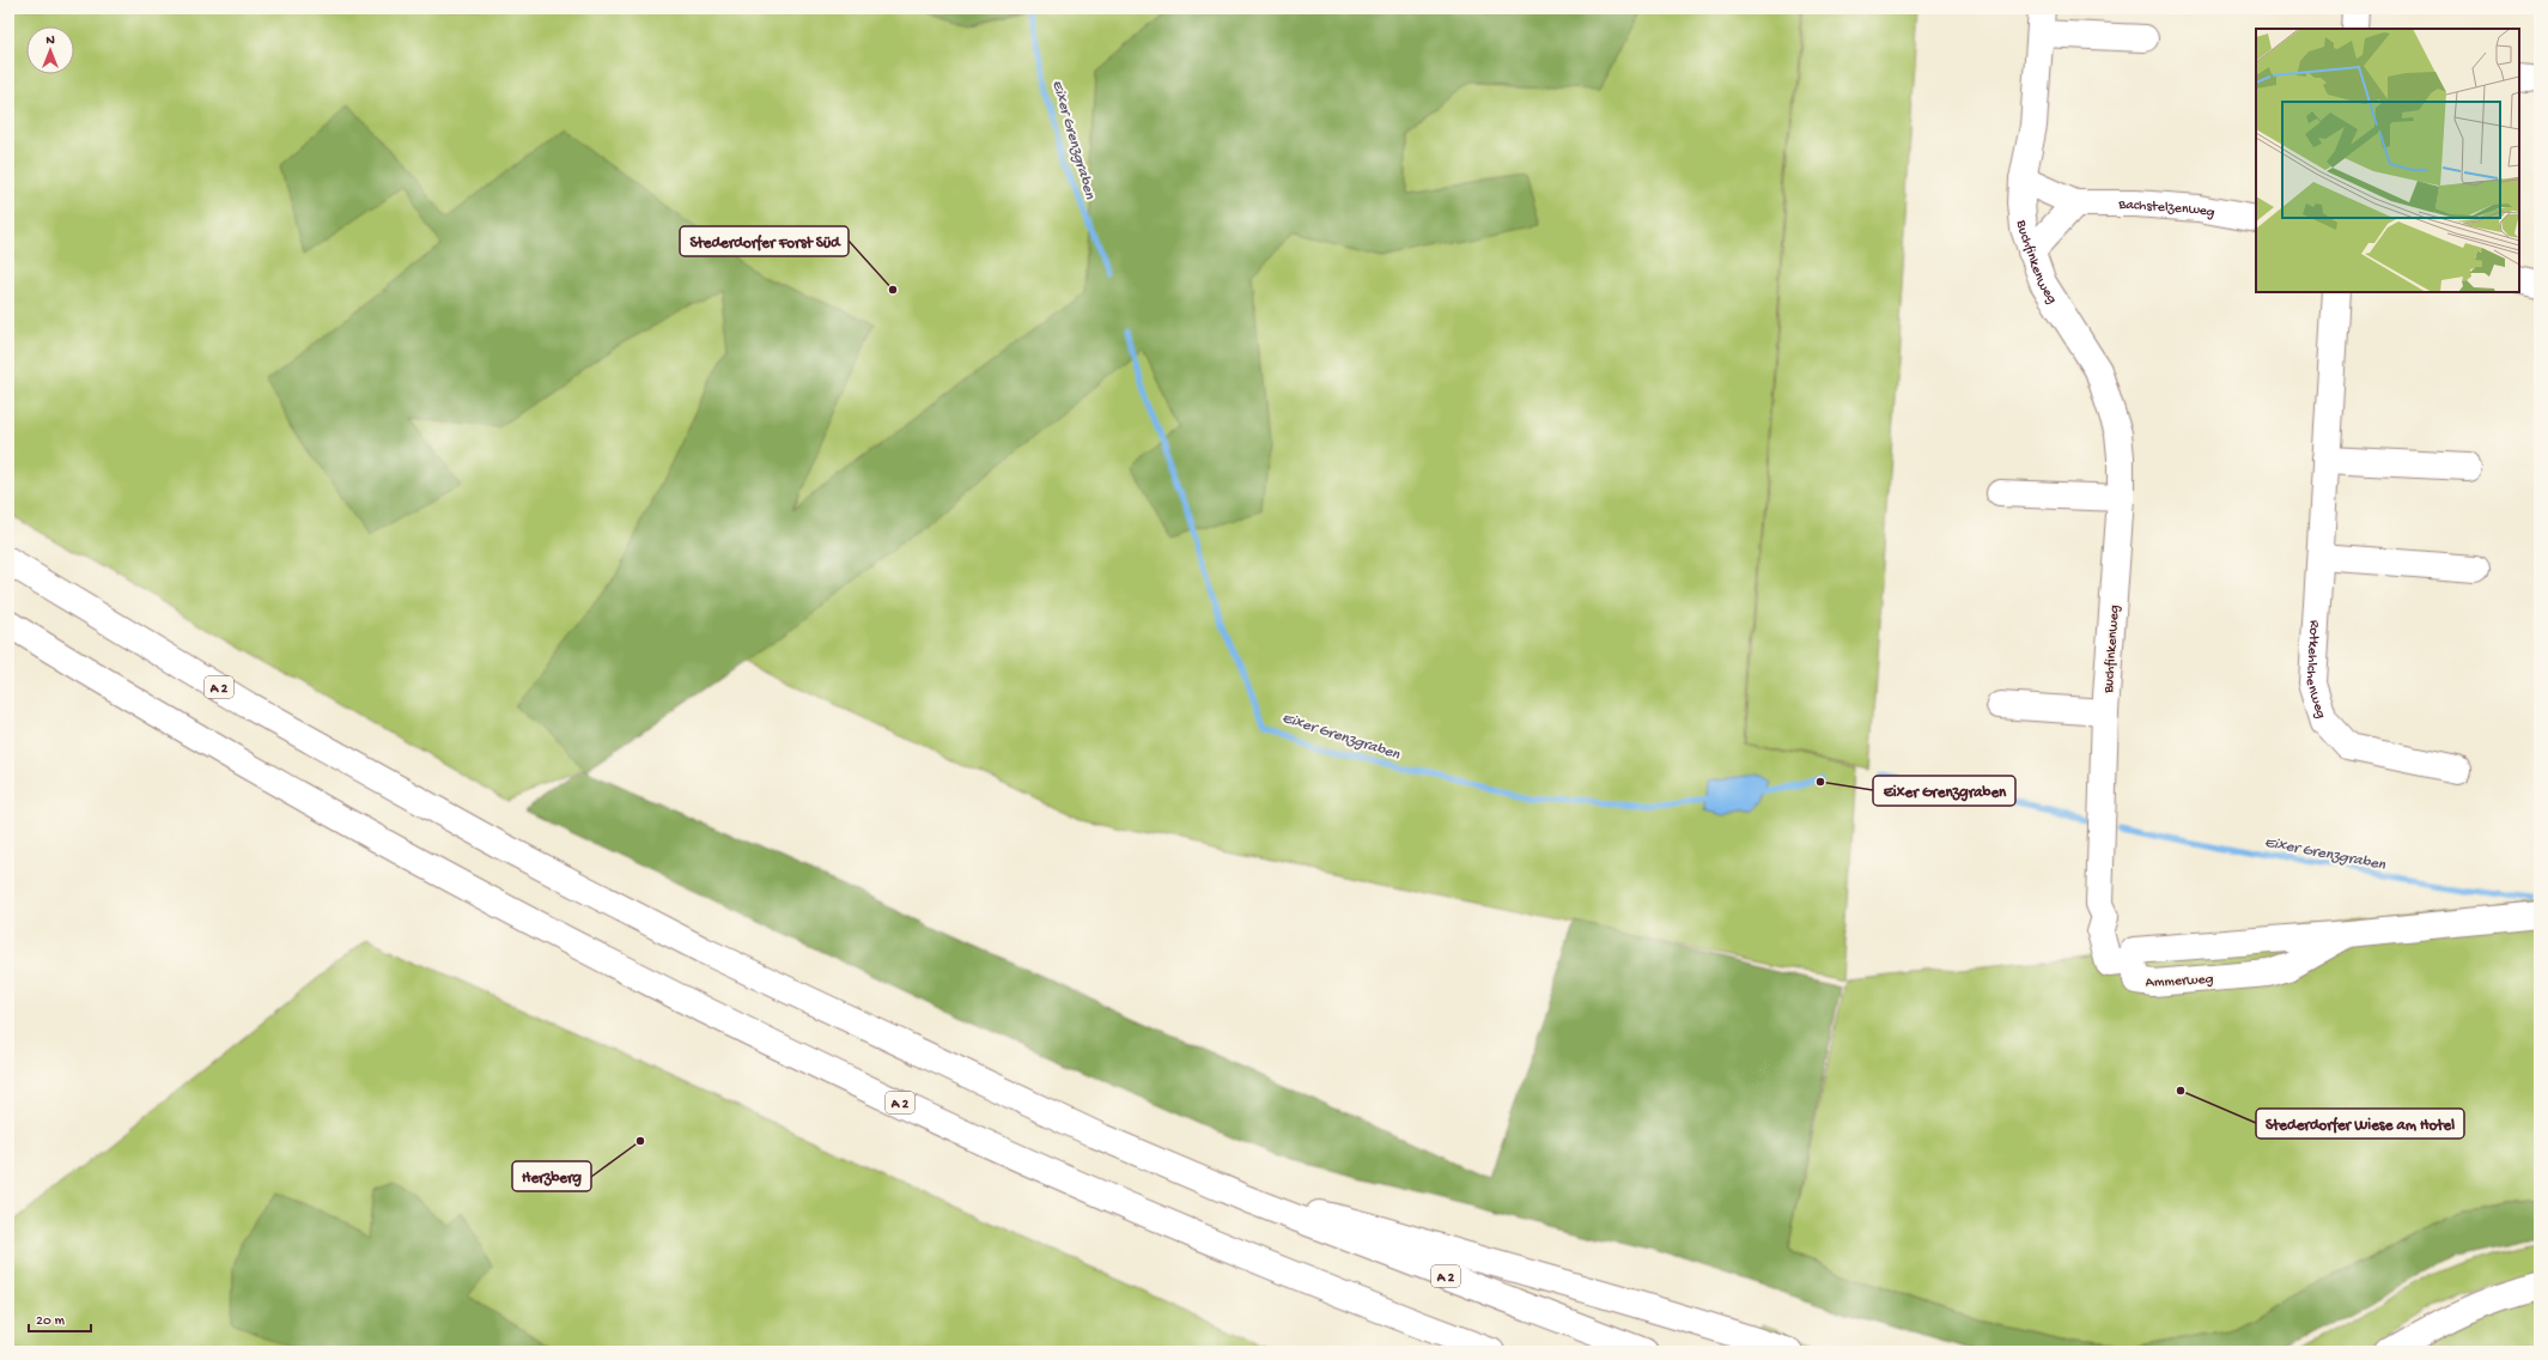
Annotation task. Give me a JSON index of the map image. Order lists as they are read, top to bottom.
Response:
{
  "streets": {
    "main road": [
      "Bachstelzenweg",
      "Buchfinkenweg",
      "Rotkehlchenweg",
      "A 2",
      "Ammerweg"
    ]
  },
  "crossings": [
    ["Bachstelzenweg", "Buchfinkenweg"],
    ["Buchfinkenweg", "Ammerweg"]
  ],
  "water": ["Eixer Grenzgraben"],
  "places": [
    "Stederdorfer Forst Süd",
    "Eixer Grenzgraben",
    "Stederdorfer Wiese am Hotel",
    "Herzberg"
  ],
  "scale_bar": "20 m",
  "north": "top"
}
